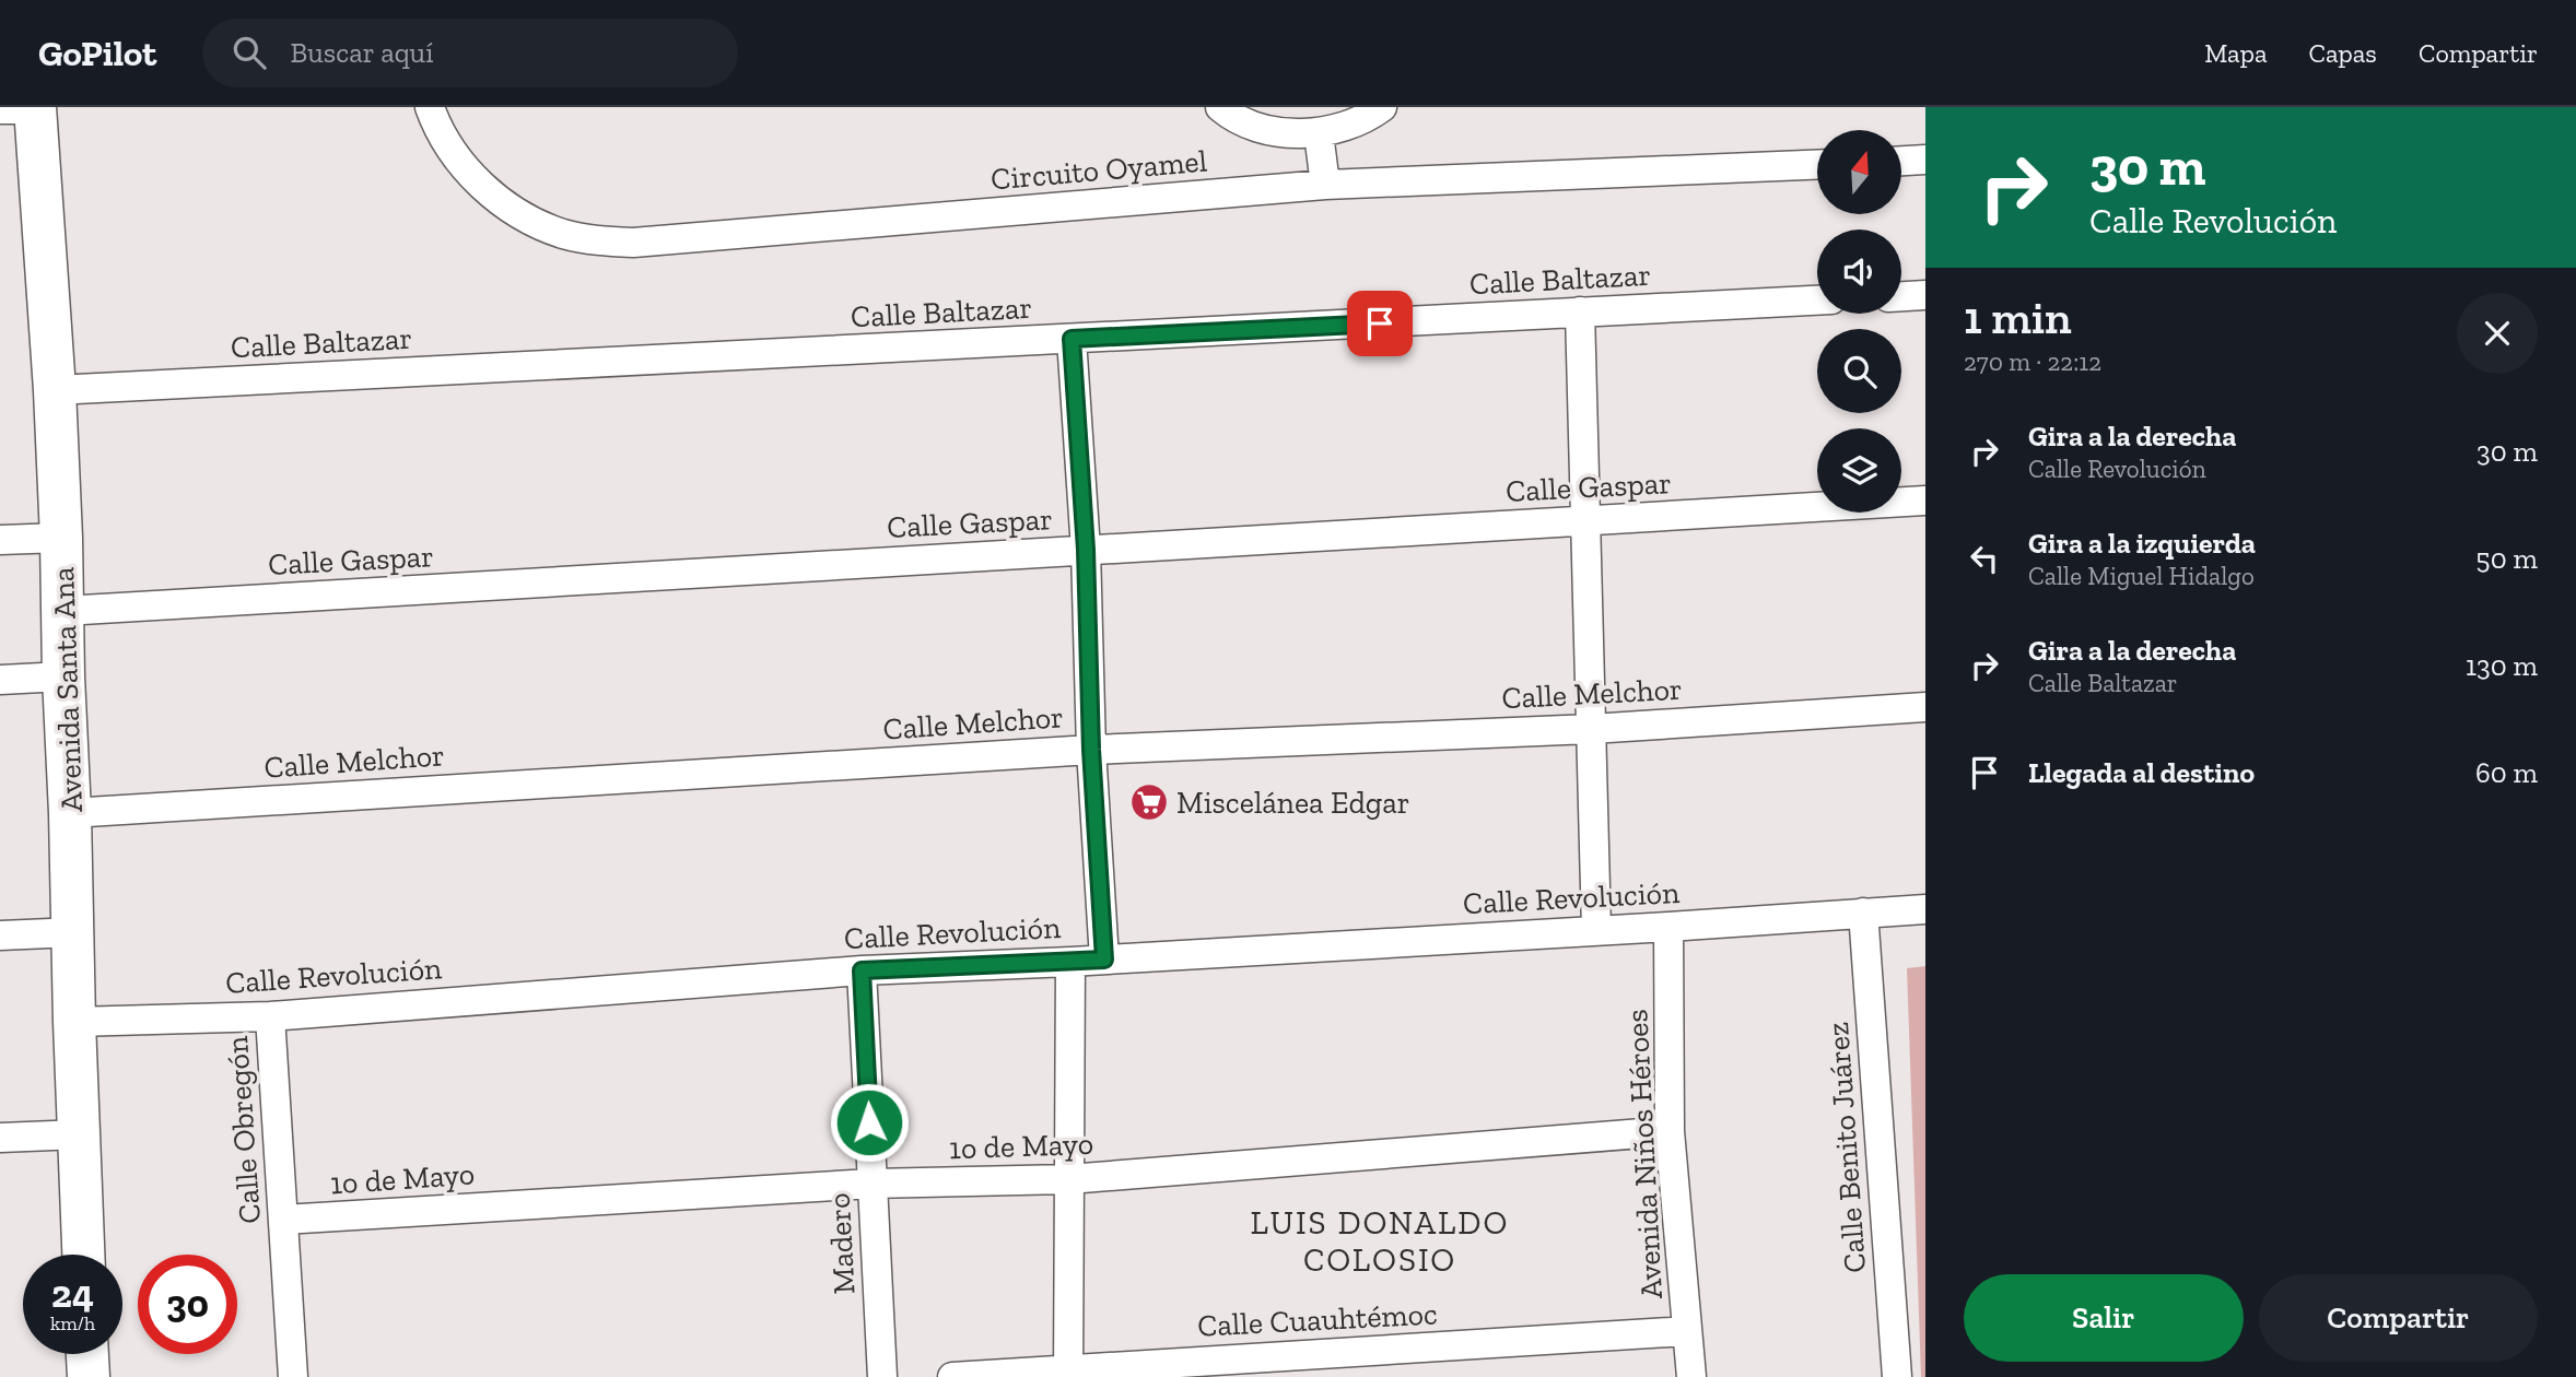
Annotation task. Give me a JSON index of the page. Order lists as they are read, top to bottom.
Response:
{
  "streets": {
    "street": [
      "Circuito Oyamel",
      "Calle Baltazar",
      "Calle Gaspar",
      "Avenida Santa Ana",
      "Calle Melchor",
      "Calle Revolución",
      "Calle Obregón",
      "1o de Mayo",
      "Calle Benito Juárez",
      "Avenida Niños Héroes",
      "Madero",
      "Calle Cuauhtémoc"
    ]
  },
  "crossings": [
    ["Calle Baltazar", "Avenida Santa Ana"],
    ["Calle Gaspar", "Avenida Santa Ana"],
    ["Avenida Santa Ana", "Calle Melchor"],
    ["Avenida Santa Ana", "Calle Revolución"],
    ["Calle Revolución", "Calle Obregón"],
    ["Calle Revolución", "Calle Benito Juárez"],
    ["Calle Revolución", "Avenida Niños Héroes"],
    ["Calle Revolución", "Madero"],
    ["Calle Obregón", "1o de Mayo"],
    ["1o de Mayo", "Avenida Niños Héroes"],
    ["1o de Mayo", "Madero"],
    ["Avenida Niños Héroes", "Calle Cuauhtémoc"]
  ],
  "districts": ["LUIS DONALDO COLOSIO"],
  "places": {
    "supermarket": ["Miscelánea Edgar"]
  },
  "north": "top",
  "page": {
    "header": "GoPilot",
    "search": "Buscar aquí",
    "nav": ["Mapa", "Capas", "Compartir"],
    "turn": ["30 m", "Calle Revolución"],
    "heading": ["1 min", "270 m · 22:12"],
    "list": [
      {
        "name": "Gira a la derecha",
        "note": "Calle Revolución",
        "value": "30 m"
      },
      {
        "name": "Gira a la izquierda",
        "note": "Calle Miguel Hidalgo",
        "value": "50 m"
      },
      {
        "name": "Gira a la derecha",
        "note": "Calle Baltazar",
        "value": "130 m"
      },
      {
        "name": "Llegada al destino",
        "value": "60 m"
      }
    ],
    "speed": "24 km/h",
    "limit": "30",
    "buttons": ["Salir", "Compartir"]
  }
}
